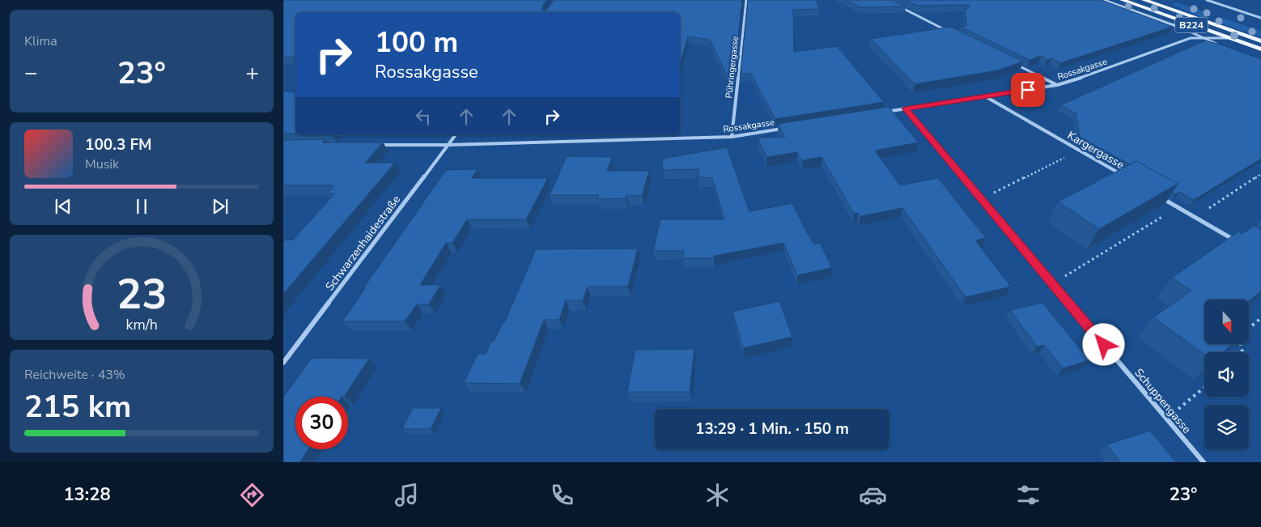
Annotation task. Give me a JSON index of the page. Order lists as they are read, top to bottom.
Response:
{
  "streets": {
    "main road": ["B224"],
    "street": [
      "Pühringergasse",
      "Rossakgasse",
      "Kargergasse",
      "Schwarzenhaidestraße",
      "Schuppengasse"
    ]
  },
  "crossings": [
    ["B224", "Rossakgasse"],
    ["Pühringergasse", "Rossakgasse"],
    ["Rossakgasse", "Kargergasse"],
    ["Rossakgasse", "Schwarzenhaidestraße"],
    ["Rossakgasse", "Schuppengasse"]
  ],
  "north": "bottom",
  "page": {
    "tile": [
      "Klima",
      ["Reichweite · 43%", "215 km"]
    ],
    "turn": ["100 m", "Rossakgasse"],
    "heat": ["−", "23°", "+"],
    "song": ["100.3 FM", "Musik"],
    "limit": "30",
    "trip": "13:29 · 1 Min. · 150 m",
    "tabs": ["13:28", "23°"],
    "gauge": ["23", "km/h"]
  }
}
